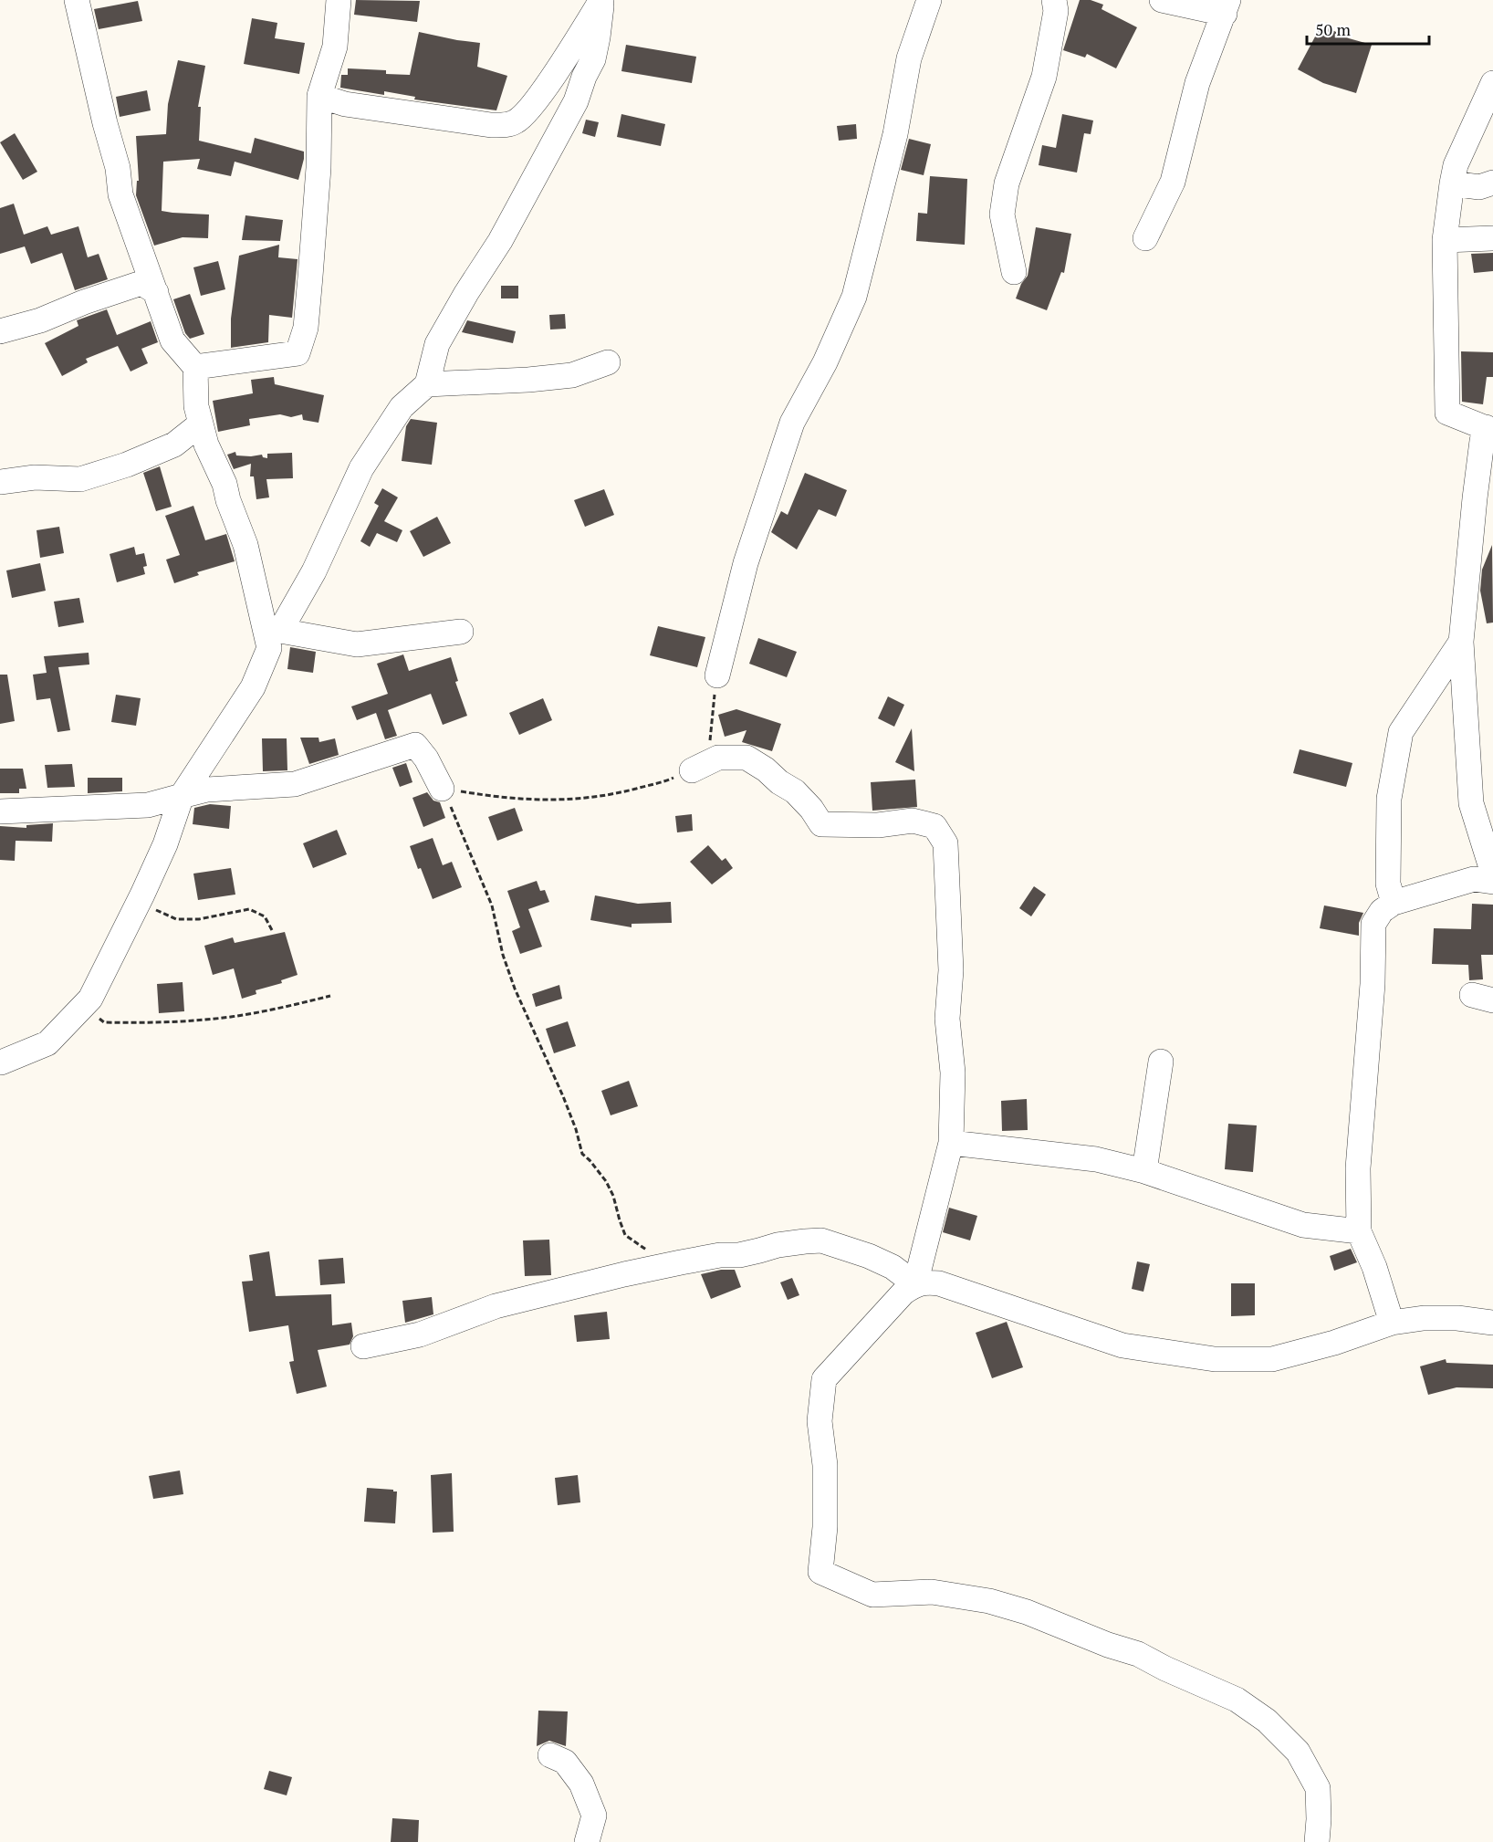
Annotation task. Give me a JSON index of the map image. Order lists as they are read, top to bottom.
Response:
{
  "scale_bar": "50 m"
}
